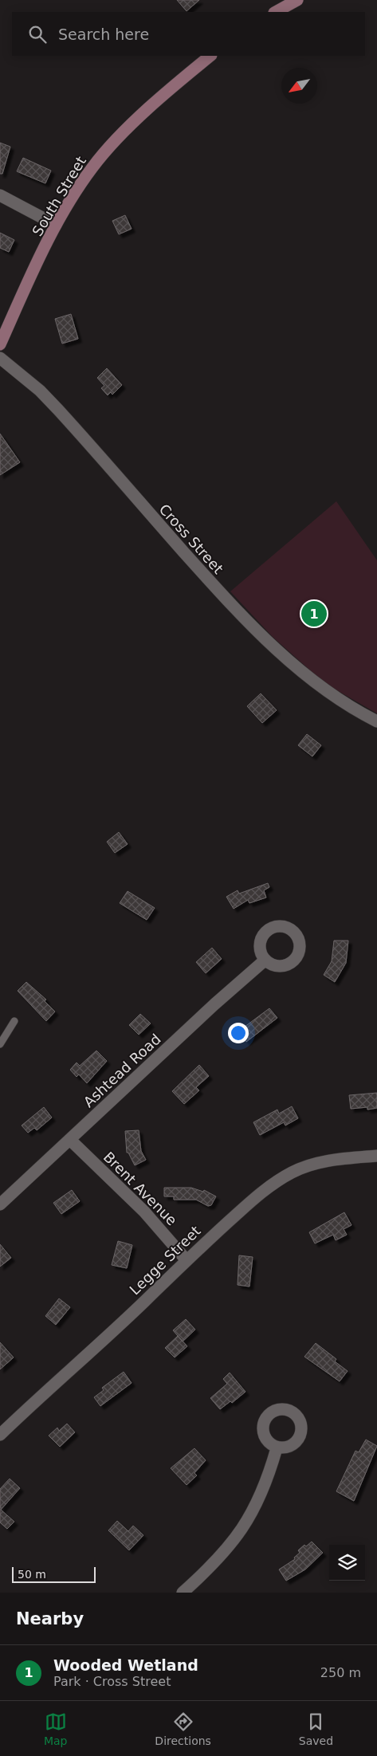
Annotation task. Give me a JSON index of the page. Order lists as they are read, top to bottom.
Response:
{
  "streets": {
    "street": [
      "South Street",
      "Cross Street",
      "Ashtead Road",
      "Brent Avenue",
      "Legge Street"
    ]
  },
  "crossings": [
    ["Ashtead Road", "Brent Avenue"],
    ["Brent Avenue", "Legge Street"]
  ],
  "scale_bar": "50 m",
  "north": "bottom left",
  "page": {
    "search": "Search here",
    "pins": "1",
    "scale": "50 m",
    "heading": "Nearby",
    "list": [
      {
        "mark": "1",
        "name": "Wooded Wetland",
        "note": "Park · Cross Street",
        "value": "250 m"
      }
    ],
    "nav": ["Map", "Directions", "Saved"]
  }
}
